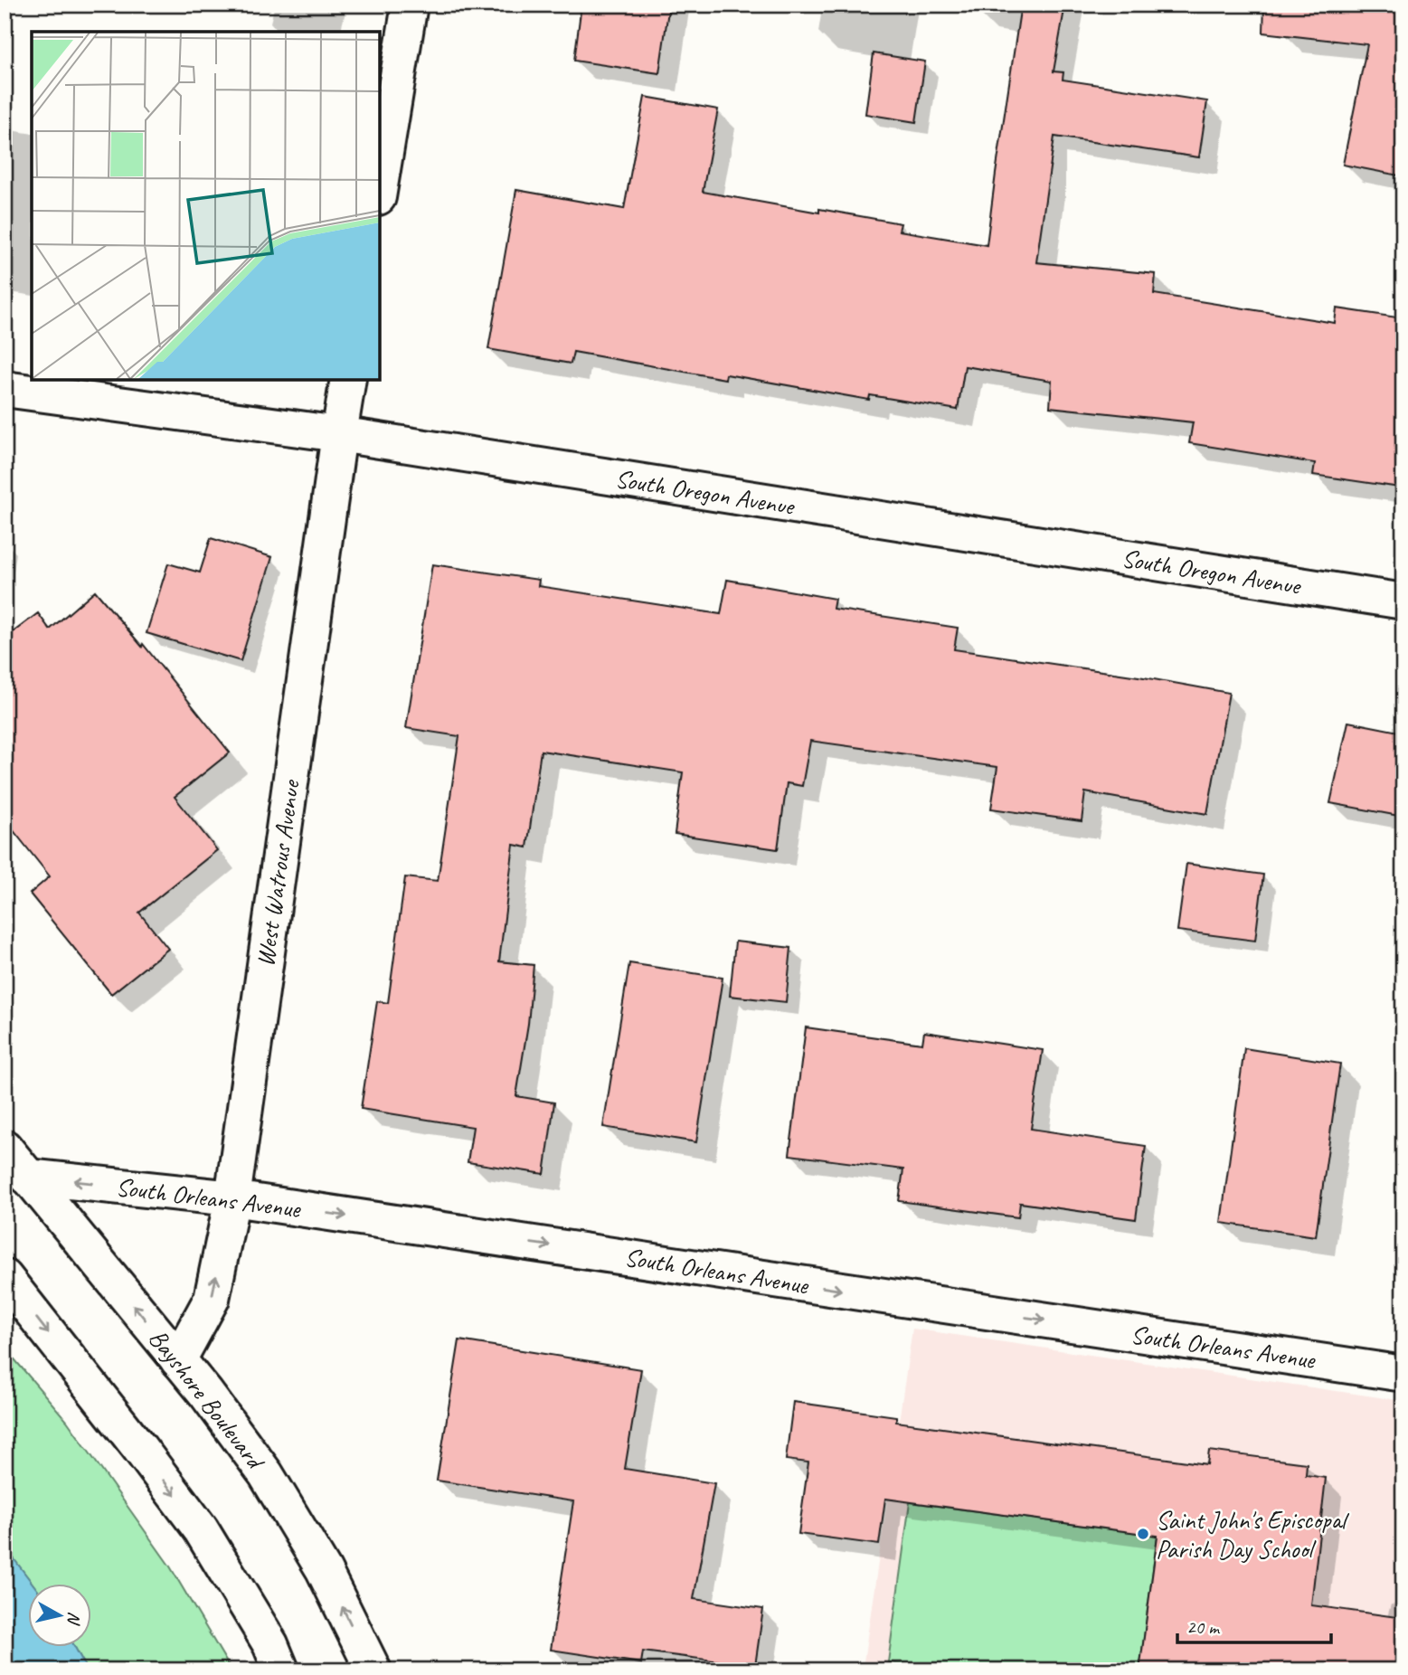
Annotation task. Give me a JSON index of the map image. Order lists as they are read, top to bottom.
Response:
{
  "streets": {
    "street": [
      "South Oregon Avenue",
      "West Watrous Avenue",
      "South Orleans Avenue",
      "Bayshore Boulevard"
    ]
  },
  "crossings": [
    ["South Oregon Avenue", "West Watrous Avenue"],
    ["West Watrous Avenue", "South Orleans Avenue"],
    ["West Watrous Avenue", "Bayshore Boulevard"],
    ["South Orleans Avenue", "Bayshore Boulevard"]
  ],
  "places": ["Saint John's Episcopal Parish Day School"],
  "scale_bar": "20 m",
  "north": "right"
}
